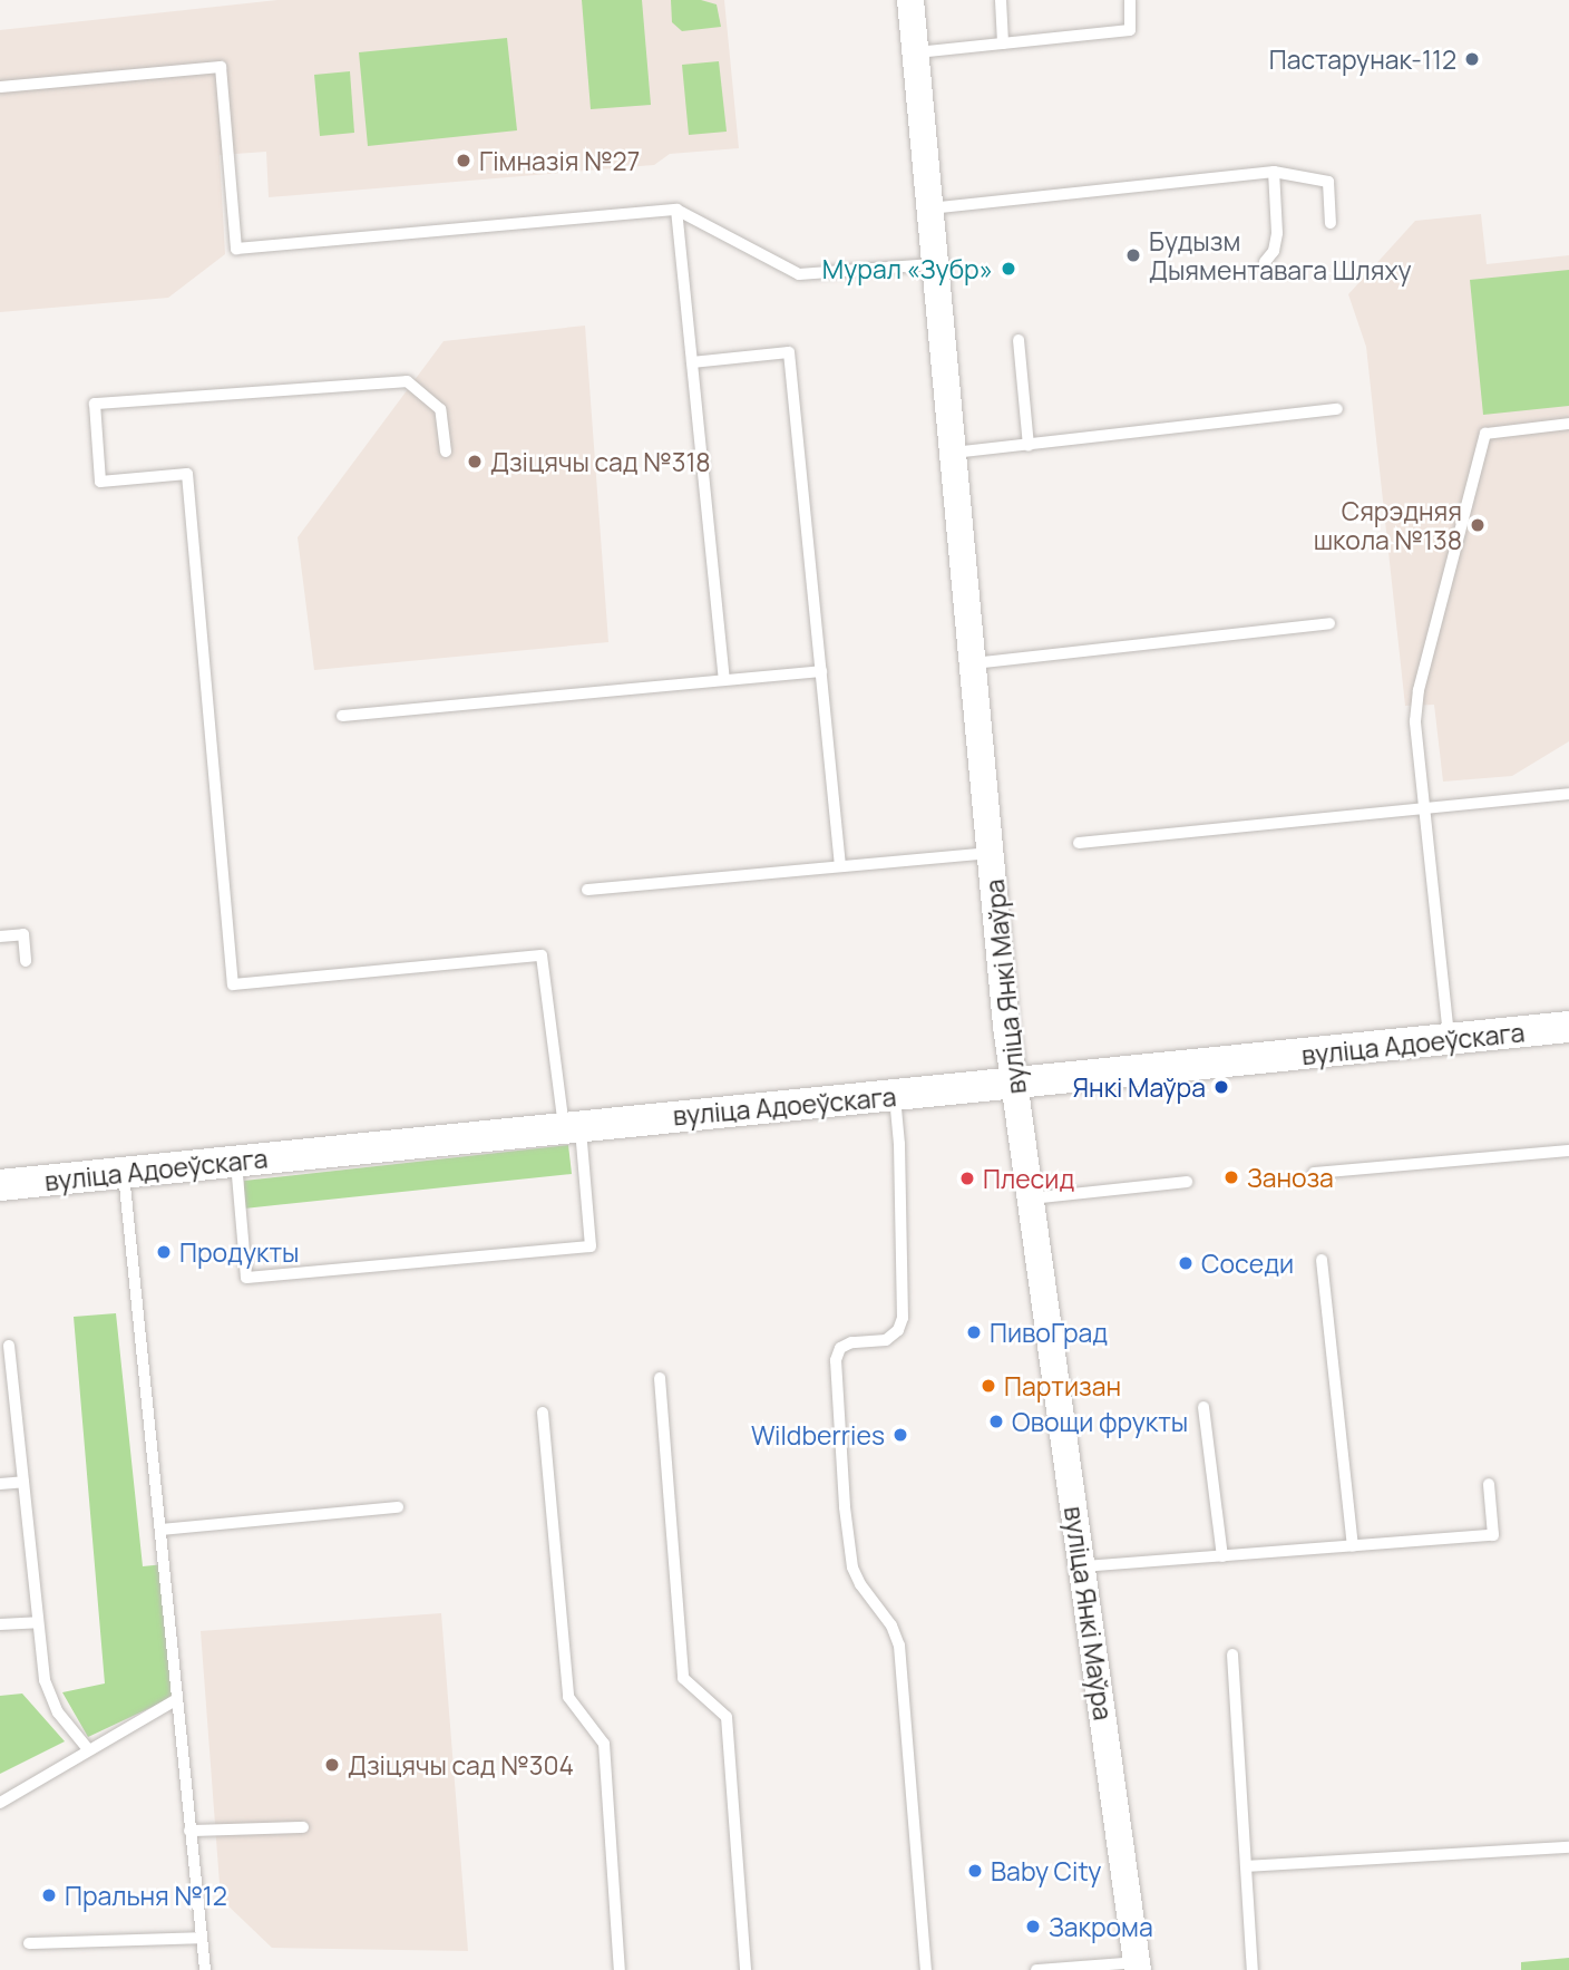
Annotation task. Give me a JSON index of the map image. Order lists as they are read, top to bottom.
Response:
{
  "streets": {
    "main road": ["вуліца Адоеўскага"],
    "street": ["вуліца Янкі Маўра"]
  },
  "crossings": [
    ["вуліца Янкі Маўра", "вуліца Адоеўскага"]
  ],
  "places": [
    "Пастарунак-112",
    "Гімназія №27",
    "Будызм Дыяментавага Шляху",
    "Мурал «Зубр»",
    "Дзіцячы сад №318",
    "Сярэдняя школа №138",
    "Янкі Маўра",
    "Заноза",
    "Плесид",
    "Продукты",
    "Соседи",
    "ПивоГрад",
    "Партизан",
    "Овощи фрукты",
    "Wildberries",
    "Дзіцячы сад №304",
    "Baby City",
    "Пральня №12",
    "Закрома"
  ]
}
